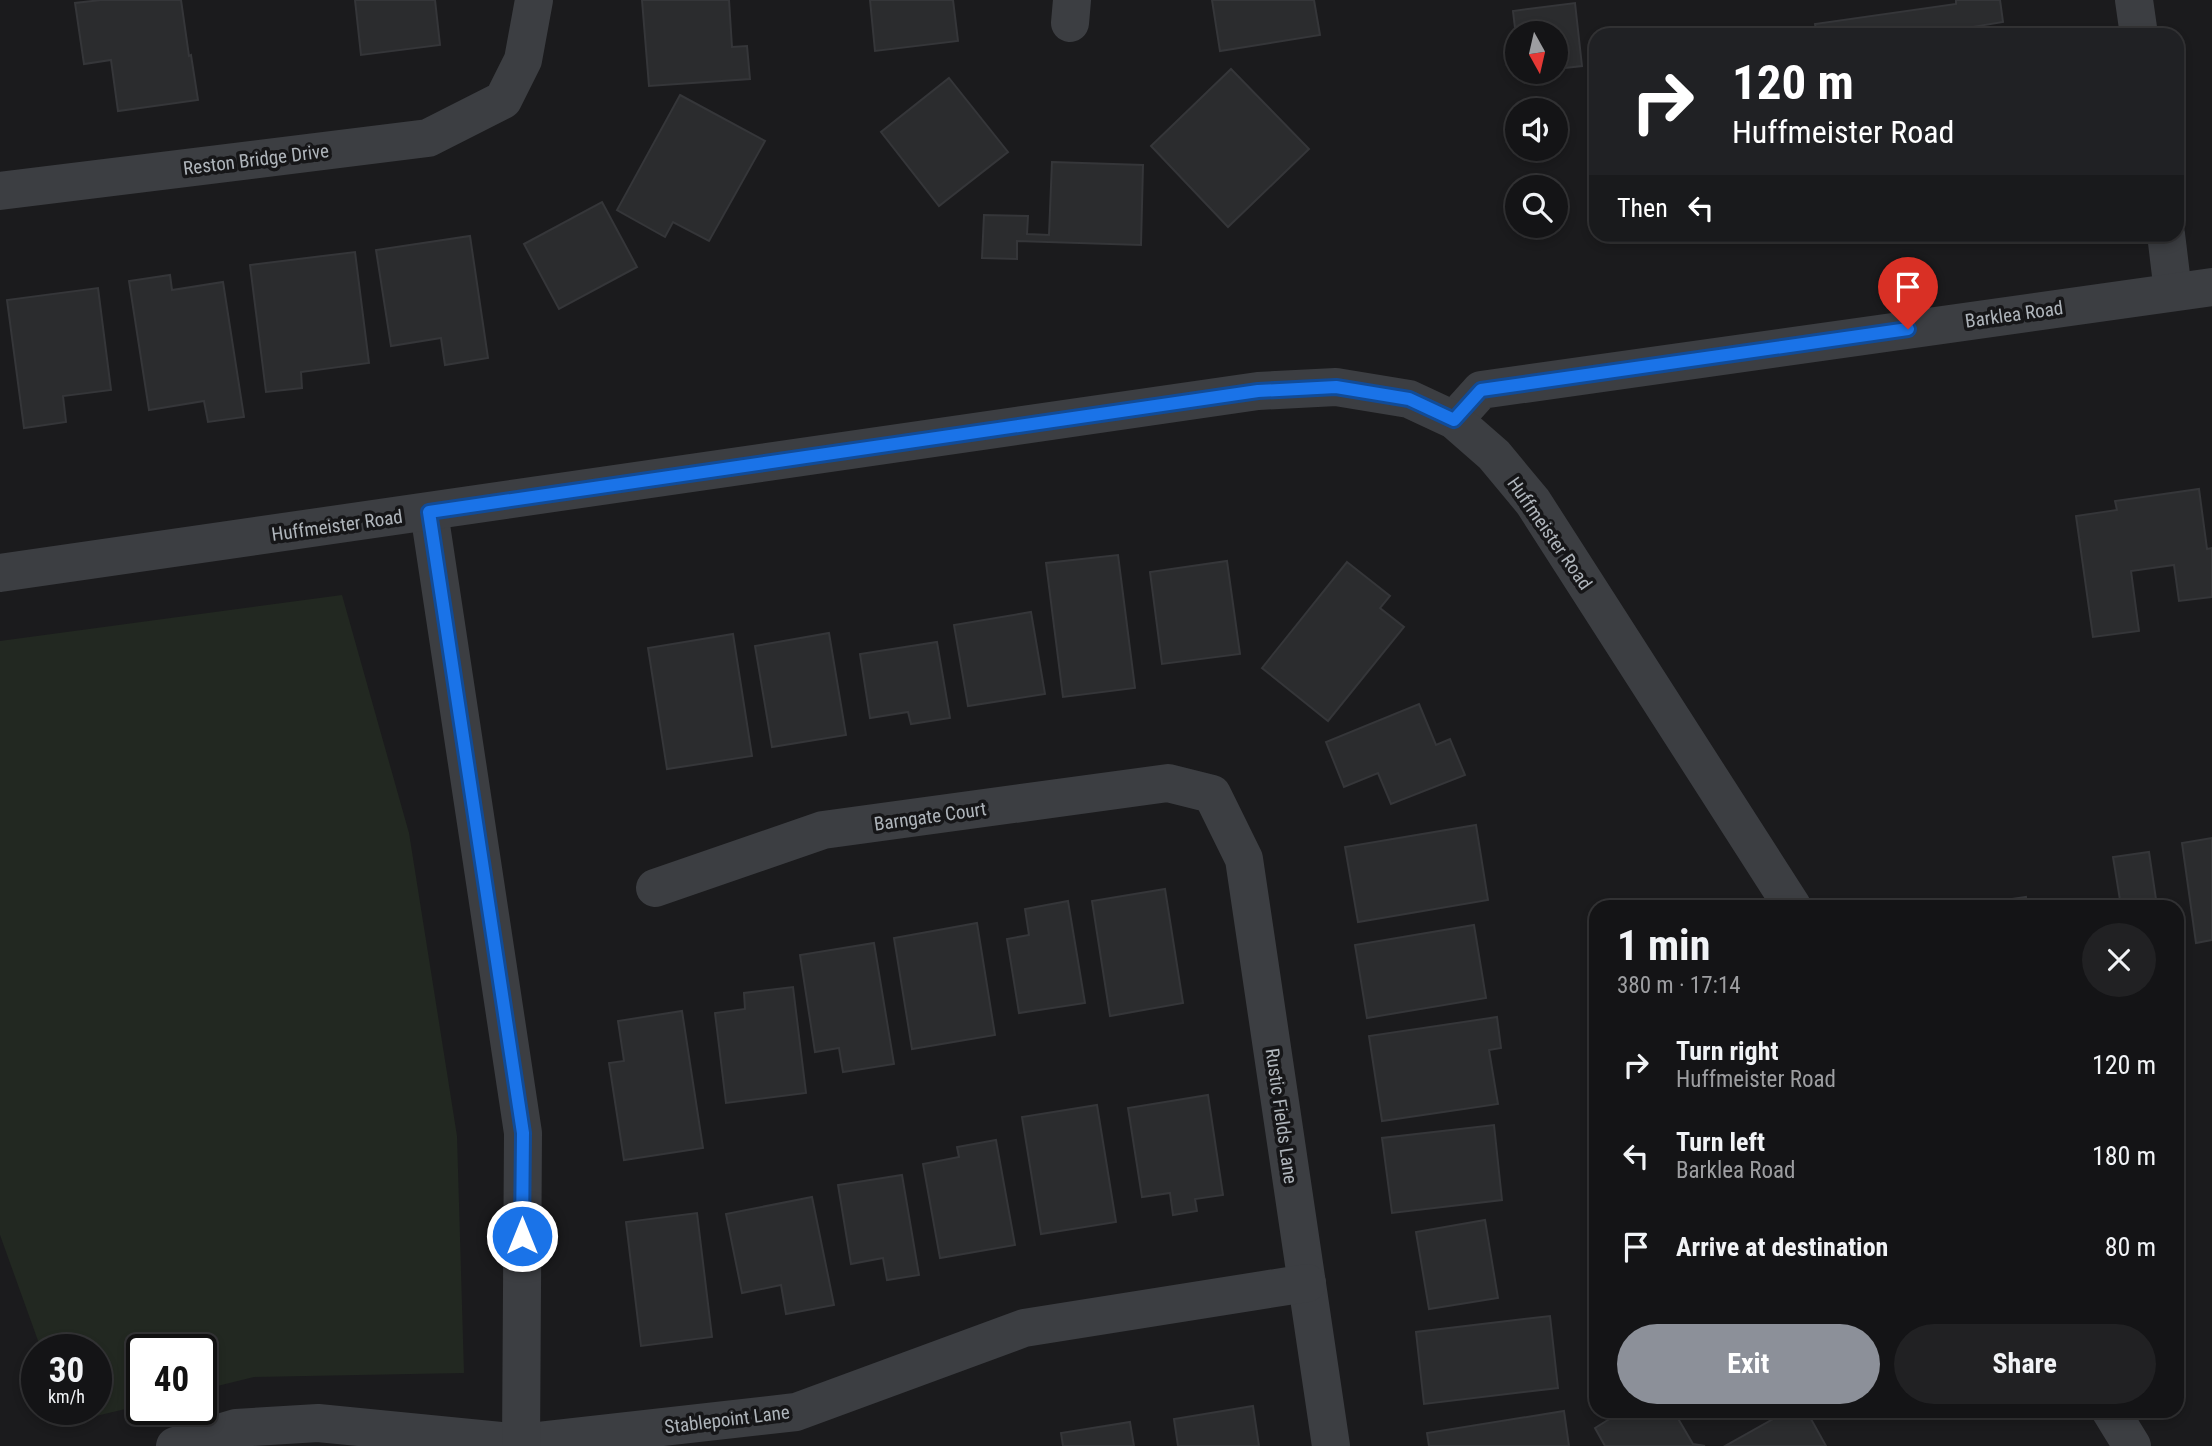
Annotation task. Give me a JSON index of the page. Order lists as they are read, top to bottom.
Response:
{
  "streets": {
    "street": [
      "Reston Bridge Drive",
      "Barklea Road",
      "Huffmeister Road",
      "Barngate Court",
      "Rustic Fields Lane",
      "Stablepoint Lane"
    ]
  },
  "crossings": [
    ["Barklea Road", "Huffmeister Road"],
    ["Barngate Court", "Rustic Fields Lane"],
    ["Rustic Fields Lane", "Stablepoint Lane"]
  ],
  "north": "bottom",
  "page": {
    "turn": ["120 m", "Huffmeister Road"],
    "then": "Then",
    "heading": ["1 min", "380 m · 17:14"],
    "list": [
      {
        "name": "Turn right",
        "note": "Huffmeister Road",
        "value": "120 m"
      },
      {
        "name": "Turn left",
        "note": "Barklea Road",
        "value": "180 m"
      },
      {
        "name": "Arrive at destination",
        "value": "80 m"
      }
    ],
    "buttons": ["Exit", "Share"],
    "speed": "30 km/h",
    "limit": "40"
  }
}
